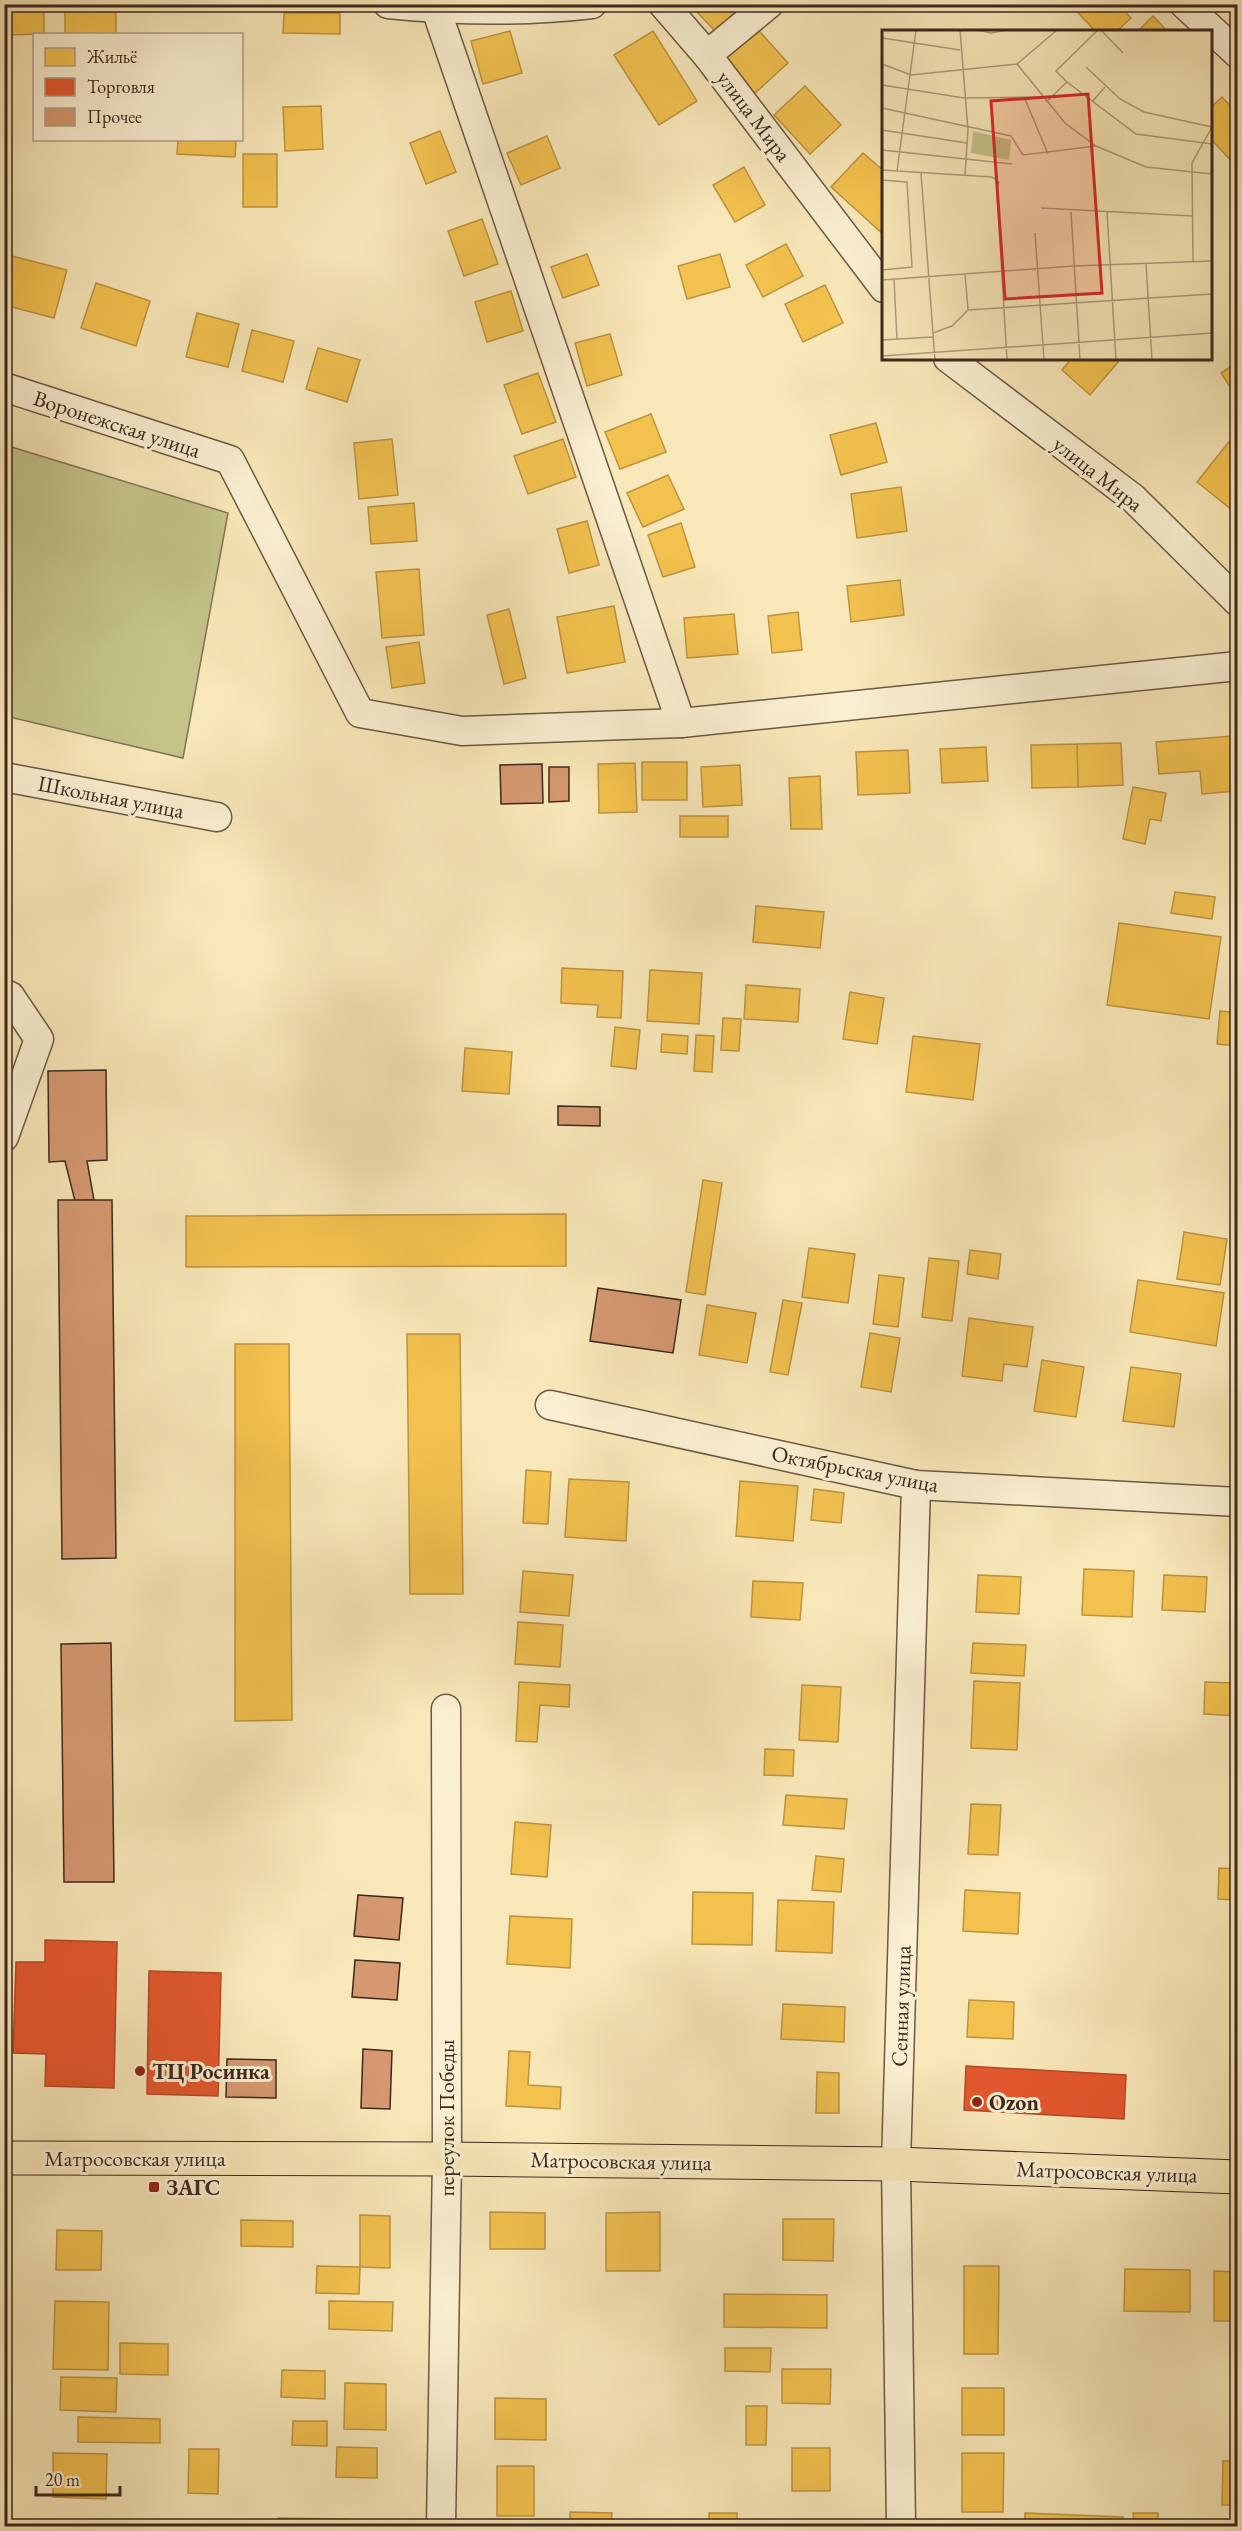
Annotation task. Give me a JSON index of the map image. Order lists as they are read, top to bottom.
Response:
{
  "streets": {
    "highway": ["Матросовская улица"],
    "street": [
      "улица Мира",
      "Воронежская улица",
      "Школьная улица",
      "Октябрьская улица",
      "Сенная улица",
      "переулок Победы"
    ]
  },
  "crossings": [
    ["Октябрьская улица", "Сенная улица"],
    ["Сенная улица", "Матросовская улица"],
    ["переулок Победы", "Матросовская улица"]
  ],
  "places": {
    "other": ["ТЦ Росинка", "Ozon"],
    "transit": ["ЗАГС"]
  },
  "legend": ["Жильё", "Торговля", "Прочее"],
  "scale_bar": "20 m"
}
